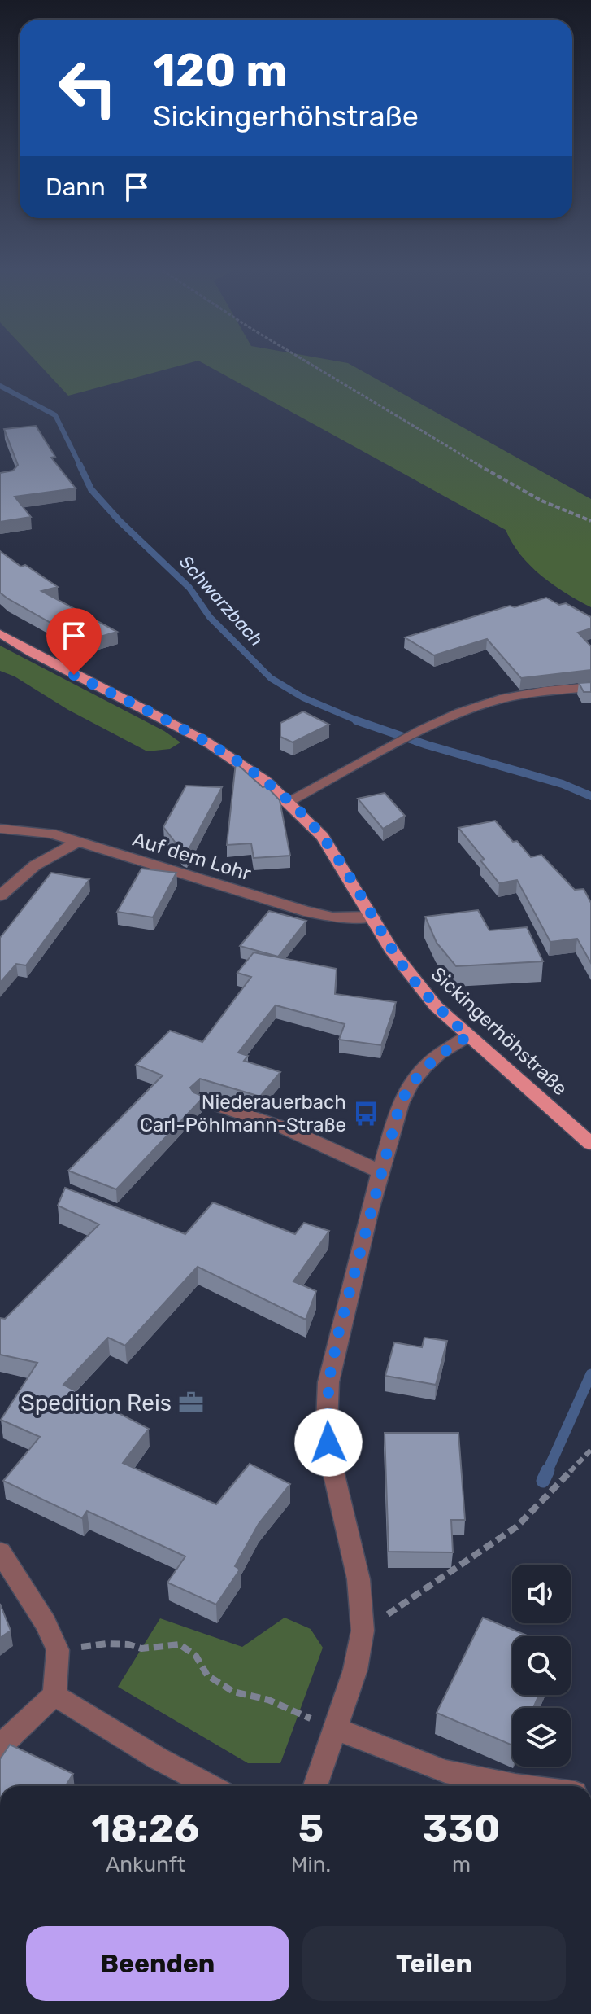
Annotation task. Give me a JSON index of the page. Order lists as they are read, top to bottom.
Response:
{
  "streets": {
    "main road": ["Sickingerhöhstraße"],
    "street": ["Auf dem Lohr"]
  },
  "crossings": [
    ["Auf dem Lohr", "Sickingerhöhstraße"]
  ],
  "water": ["Schwarzbach"],
  "places": {
    "bus stop": ["Niederauerbach Carl-Pöhlmann-Straße"],
    "office": ["Spedition Reis"]
  },
  "page": {
    "turn": ["120 m", "Sickingerhöhstraße"],
    "then": "Dann",
    "eta": [
      "18:26",
      "Ankunft",
      "5",
      "Min.",
      "330",
      "m"
    ],
    "buttons": ["Beenden", "Teilen"]
  }
}
